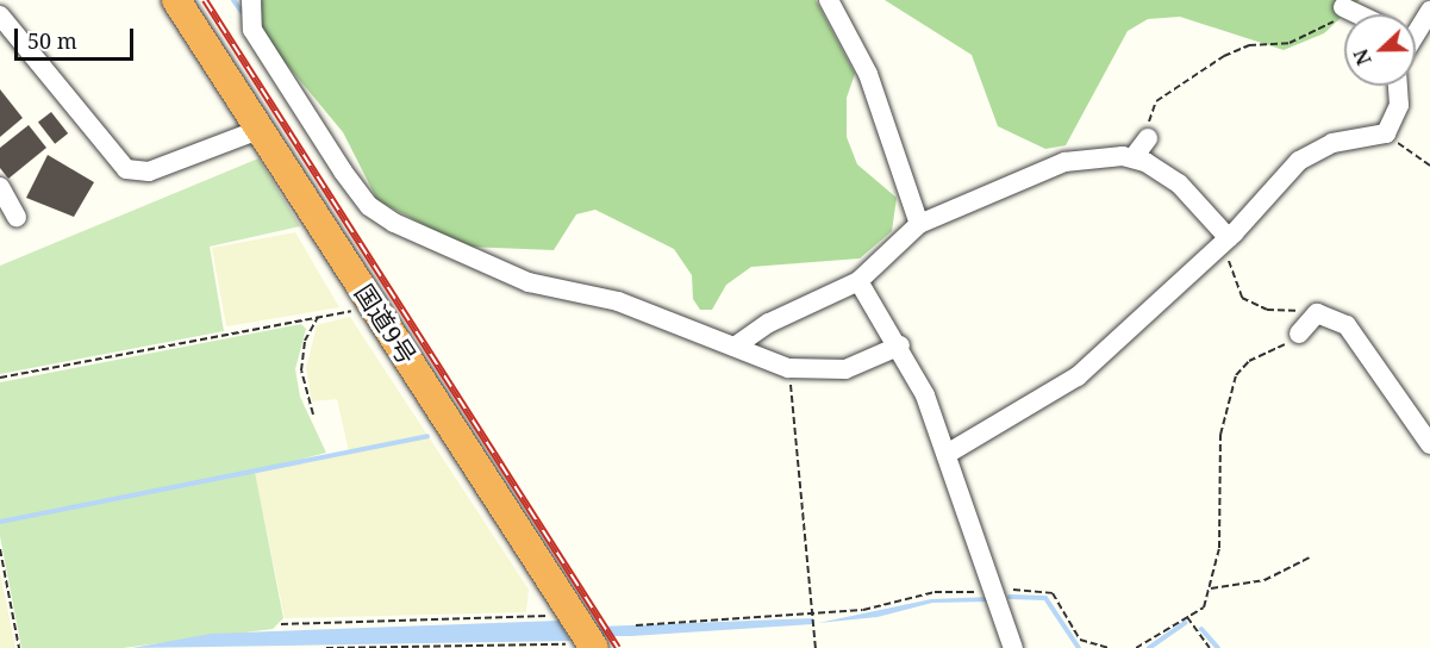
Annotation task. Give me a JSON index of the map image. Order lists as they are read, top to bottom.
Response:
{
  "streets": {
    "highway": ["国道9号"]
  },
  "scale_bar": "50 m",
  "north": "left"
}
